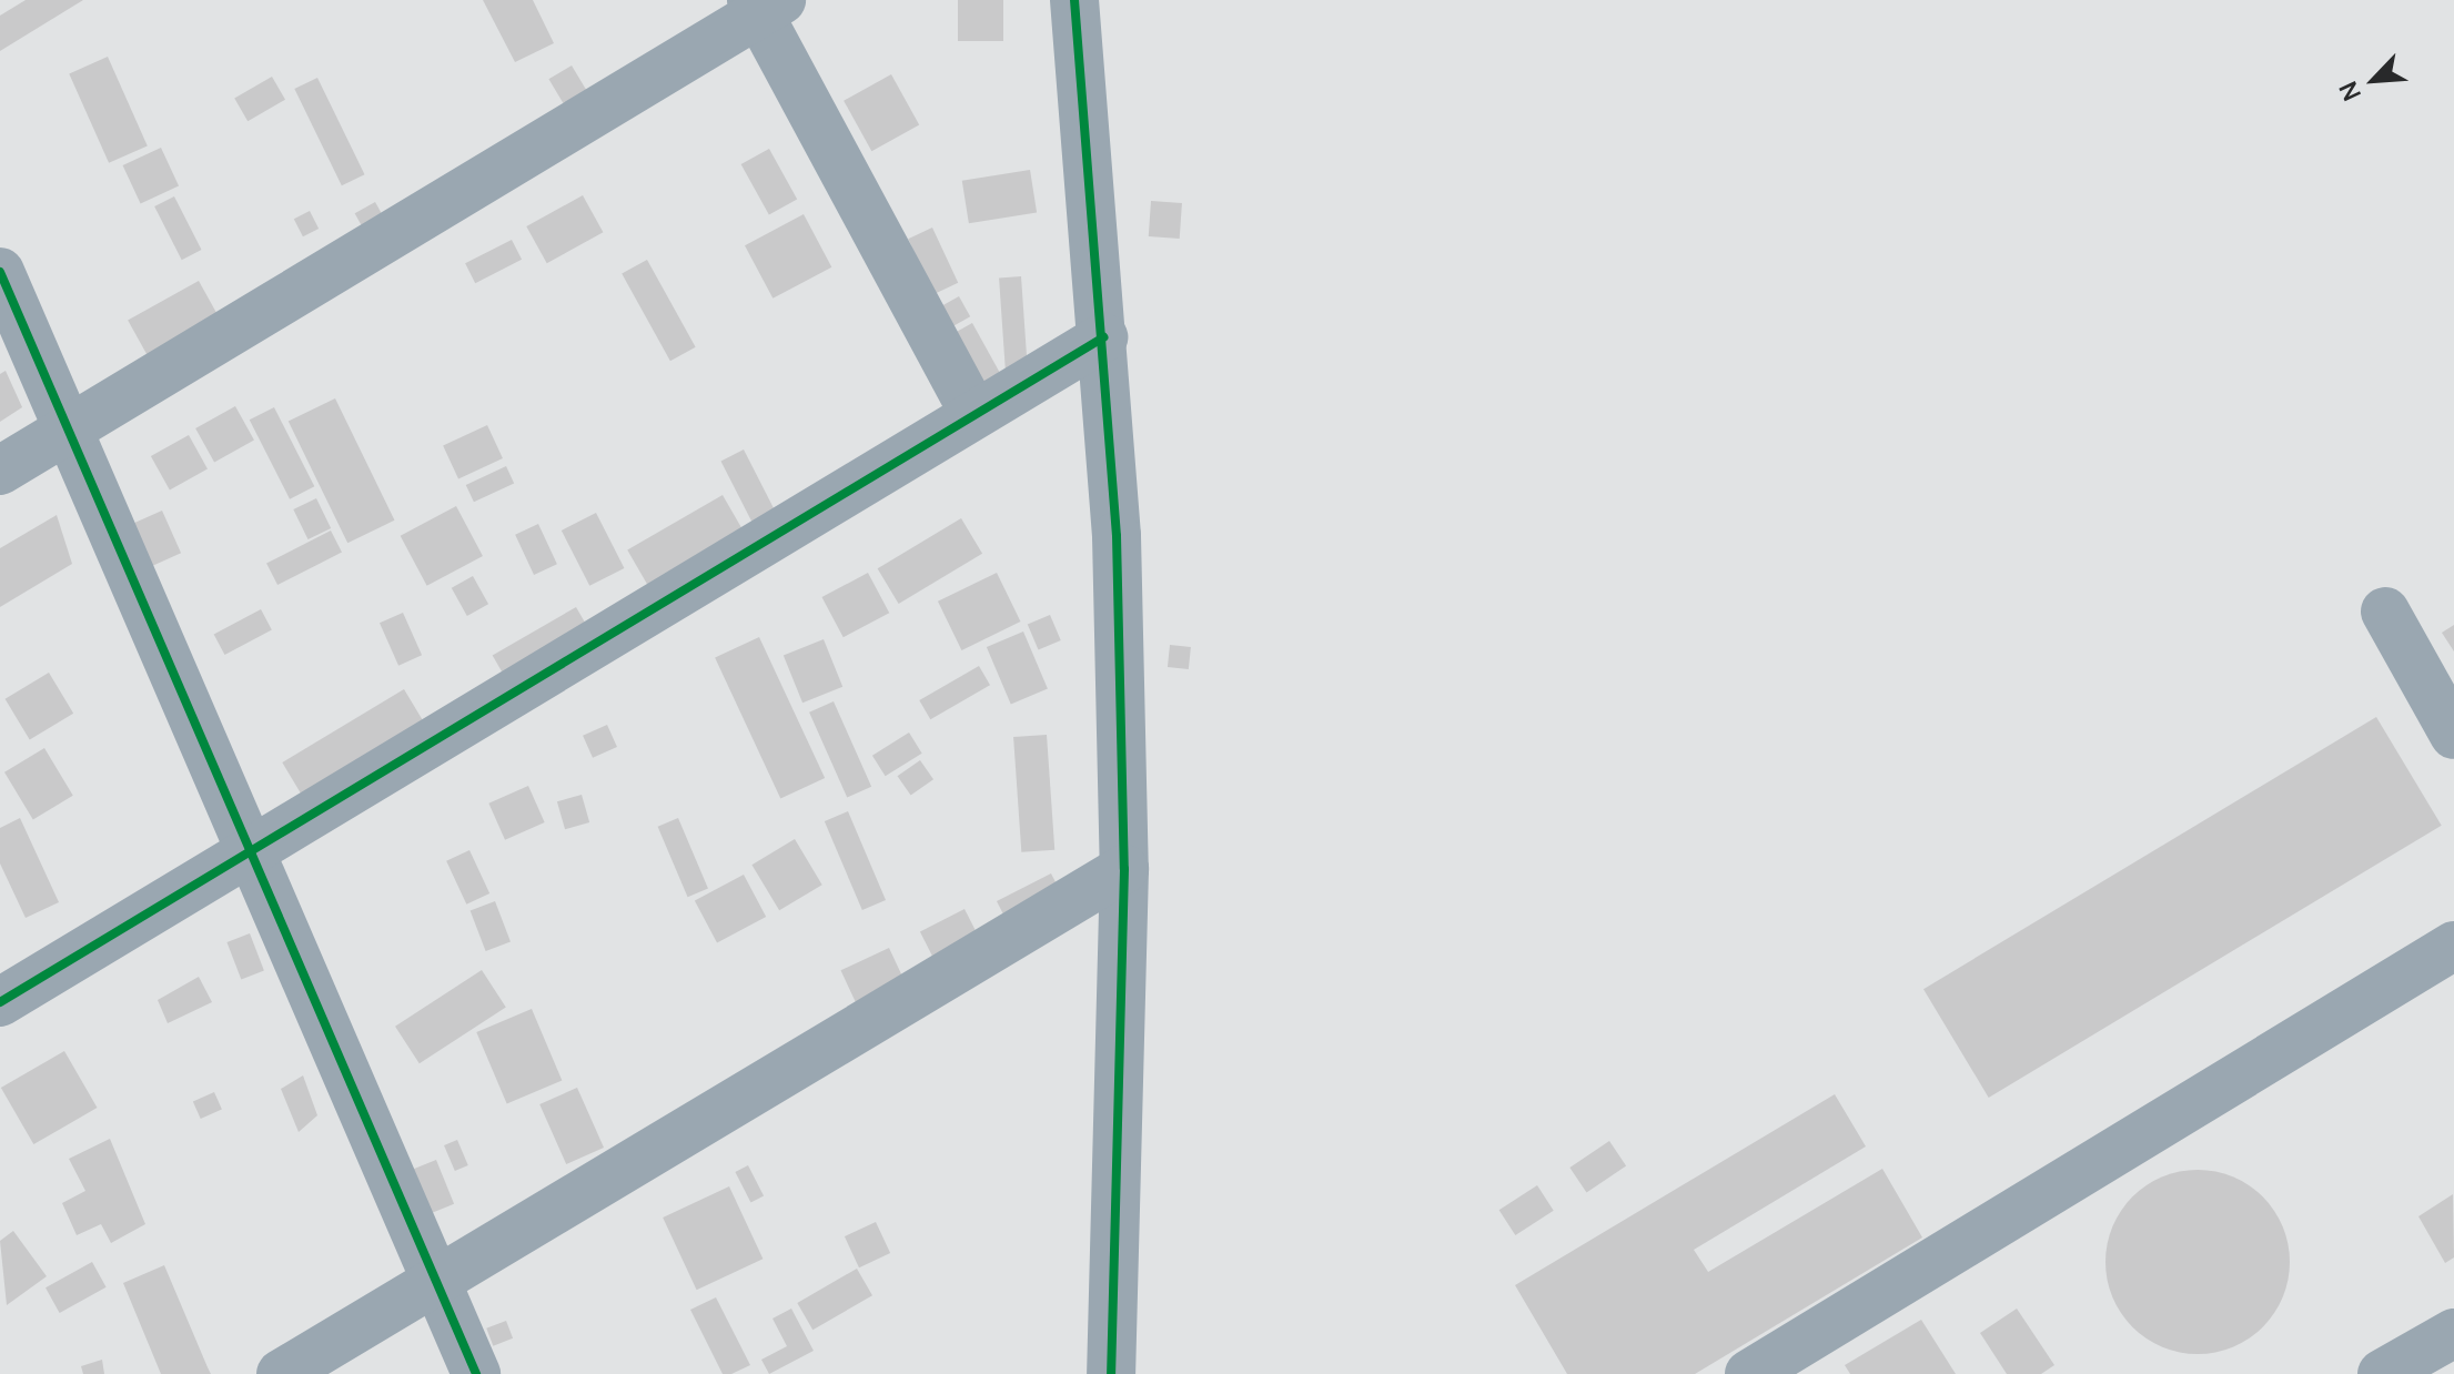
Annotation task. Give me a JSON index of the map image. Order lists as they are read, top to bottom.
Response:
{
  "north": "bottom left"
}
